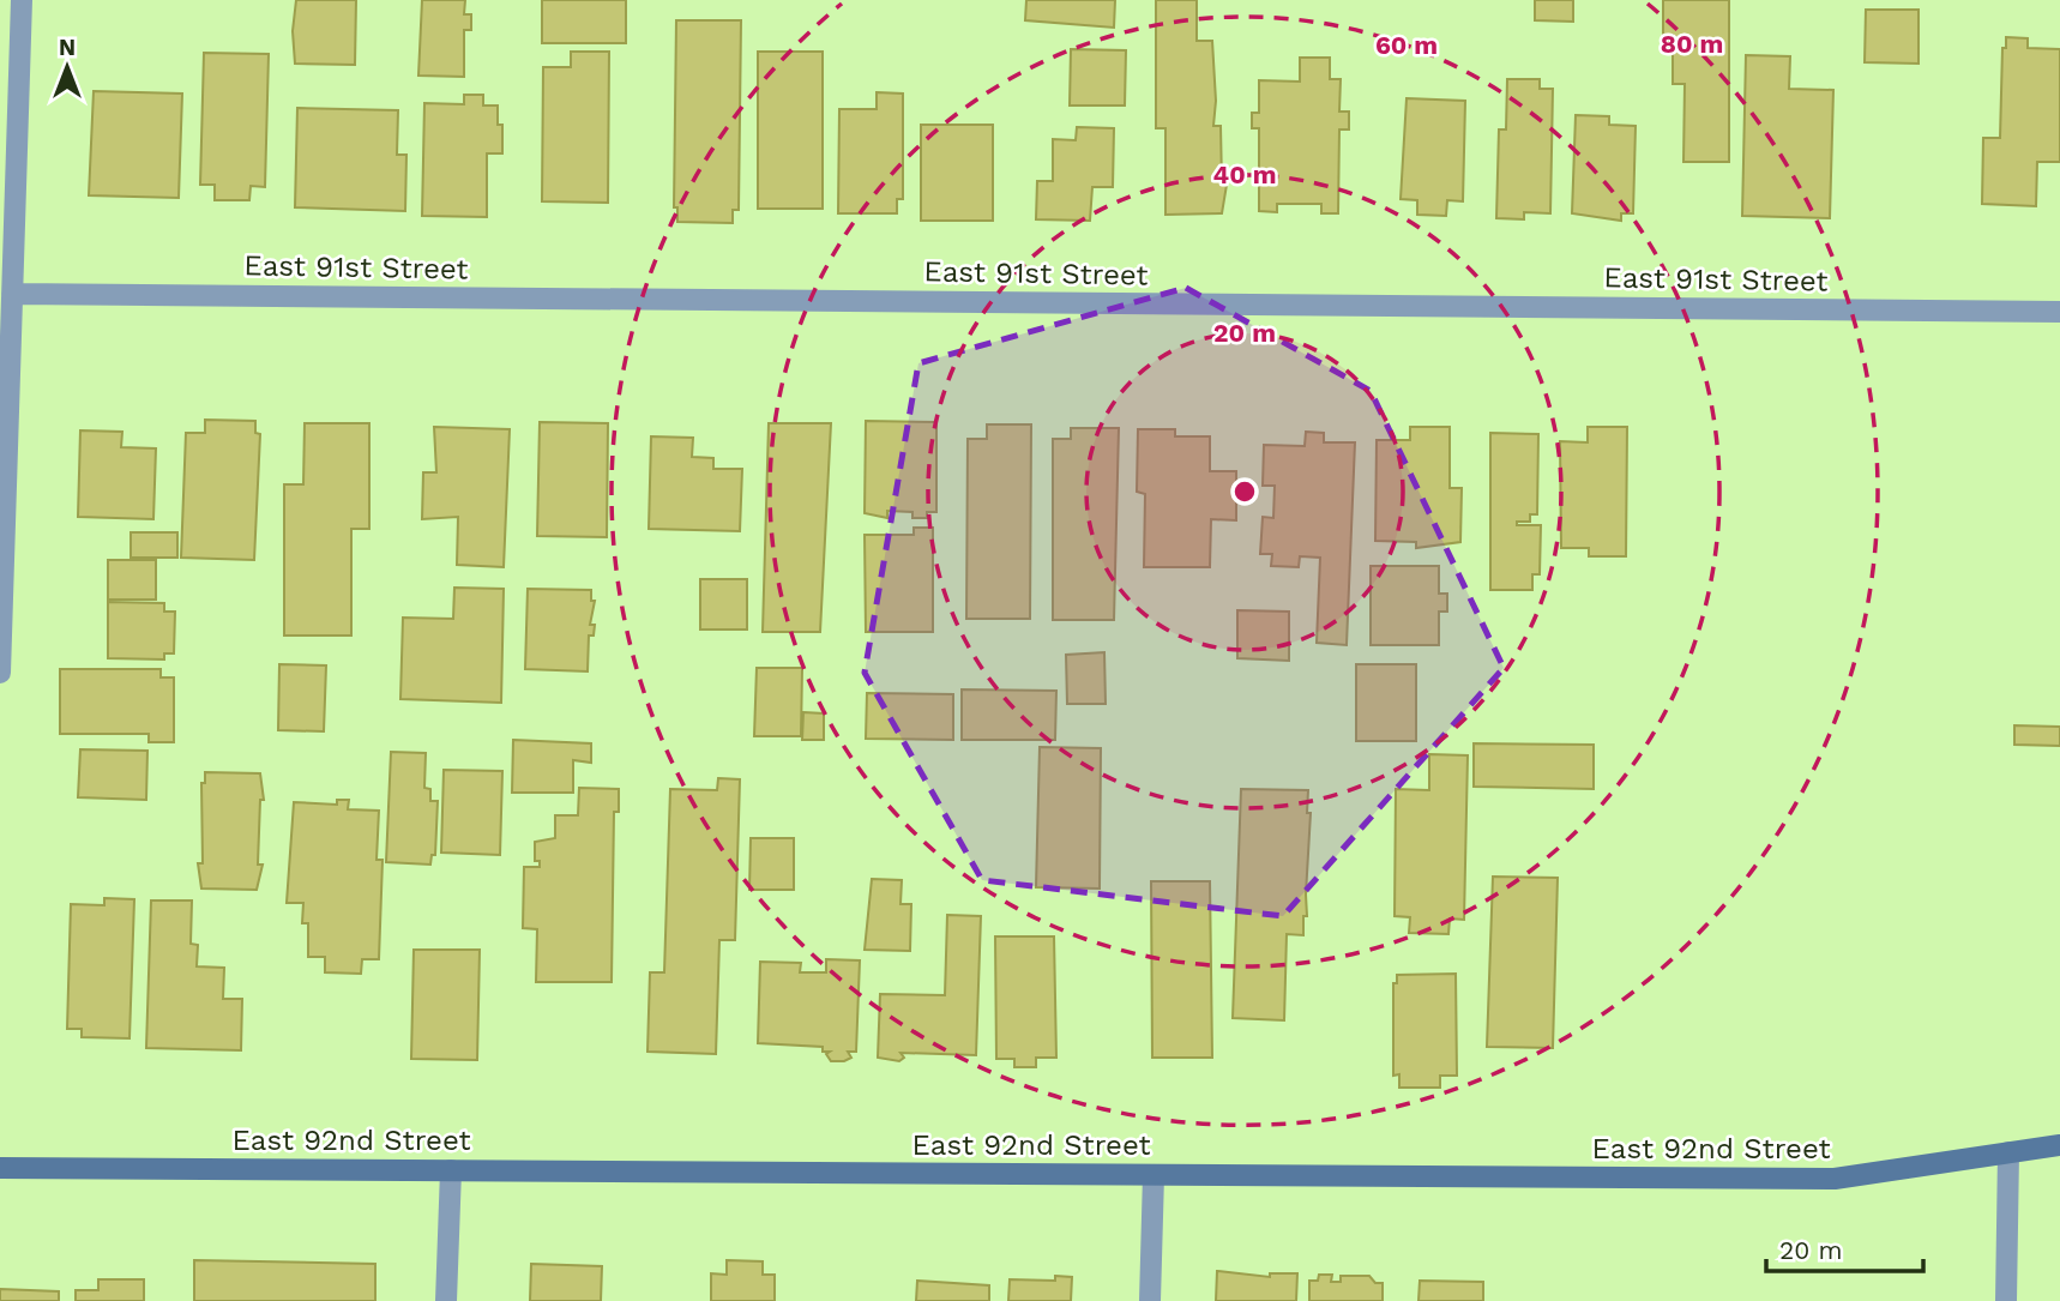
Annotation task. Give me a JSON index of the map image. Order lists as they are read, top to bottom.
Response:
{
  "streets": {
    "street": ["East 91st Street", "East 92nd Street"]
  },
  "scale_bar": "20 m",
  "north": "top",
  "rings": [
    "80 m",
    "60 m",
    "40 m",
    "20 m"
  ]
}
